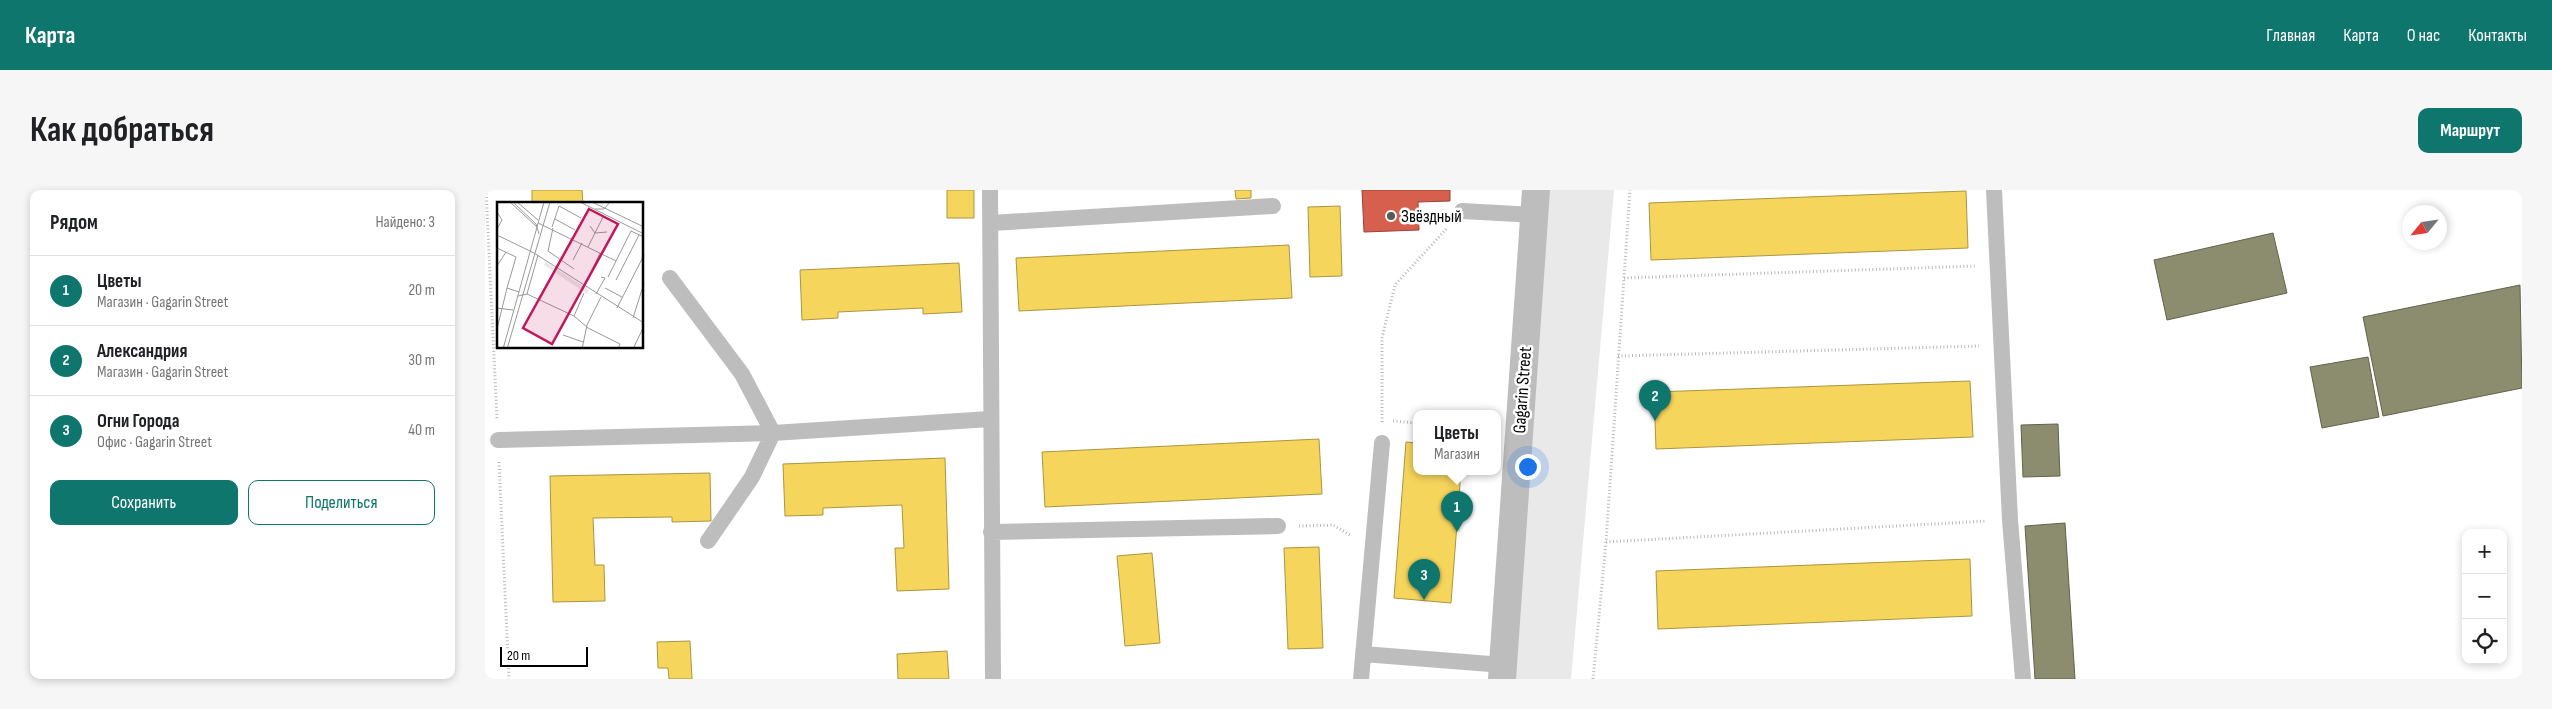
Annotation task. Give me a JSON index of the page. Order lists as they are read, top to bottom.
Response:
{
  "streets": {
    "street": ["Gagarin Street"]
  },
  "places": ["Звёздный"],
  "scale_bar": "20 m",
  "north": "bottom left",
  "page": {
    "header": "Карта",
    "nav": [
      "Главная",
      "Карта",
      "О нас",
      "Контакты"
    ],
    "buttons": [
      "Маршрут",
      ["Сохранить", "Поделиться"]
    ],
    "title": "Как добраться",
    "heading": ["Рядом", "Найдено: 3"],
    "list": [
      {
        "mark": "1",
        "name": "Цветы",
        "note": "Магазин · Gagarin Street",
        "value": "20 m"
      },
      {
        "mark": "2",
        "name": "Александрия",
        "note": "Магазин · Gagarin Street",
        "value": "30 m"
      },
      {
        "mark": "3",
        "name": "Огни Города",
        "note": "Офис · Gagarin Street",
        "value": "40 m"
      }
    ],
    "pins": ["2", "1", "3"],
    "popup": ["Цветы", "Магазин"],
    "map_buttons": ["+", "−"],
    "scale": "20 m"
  }
}
